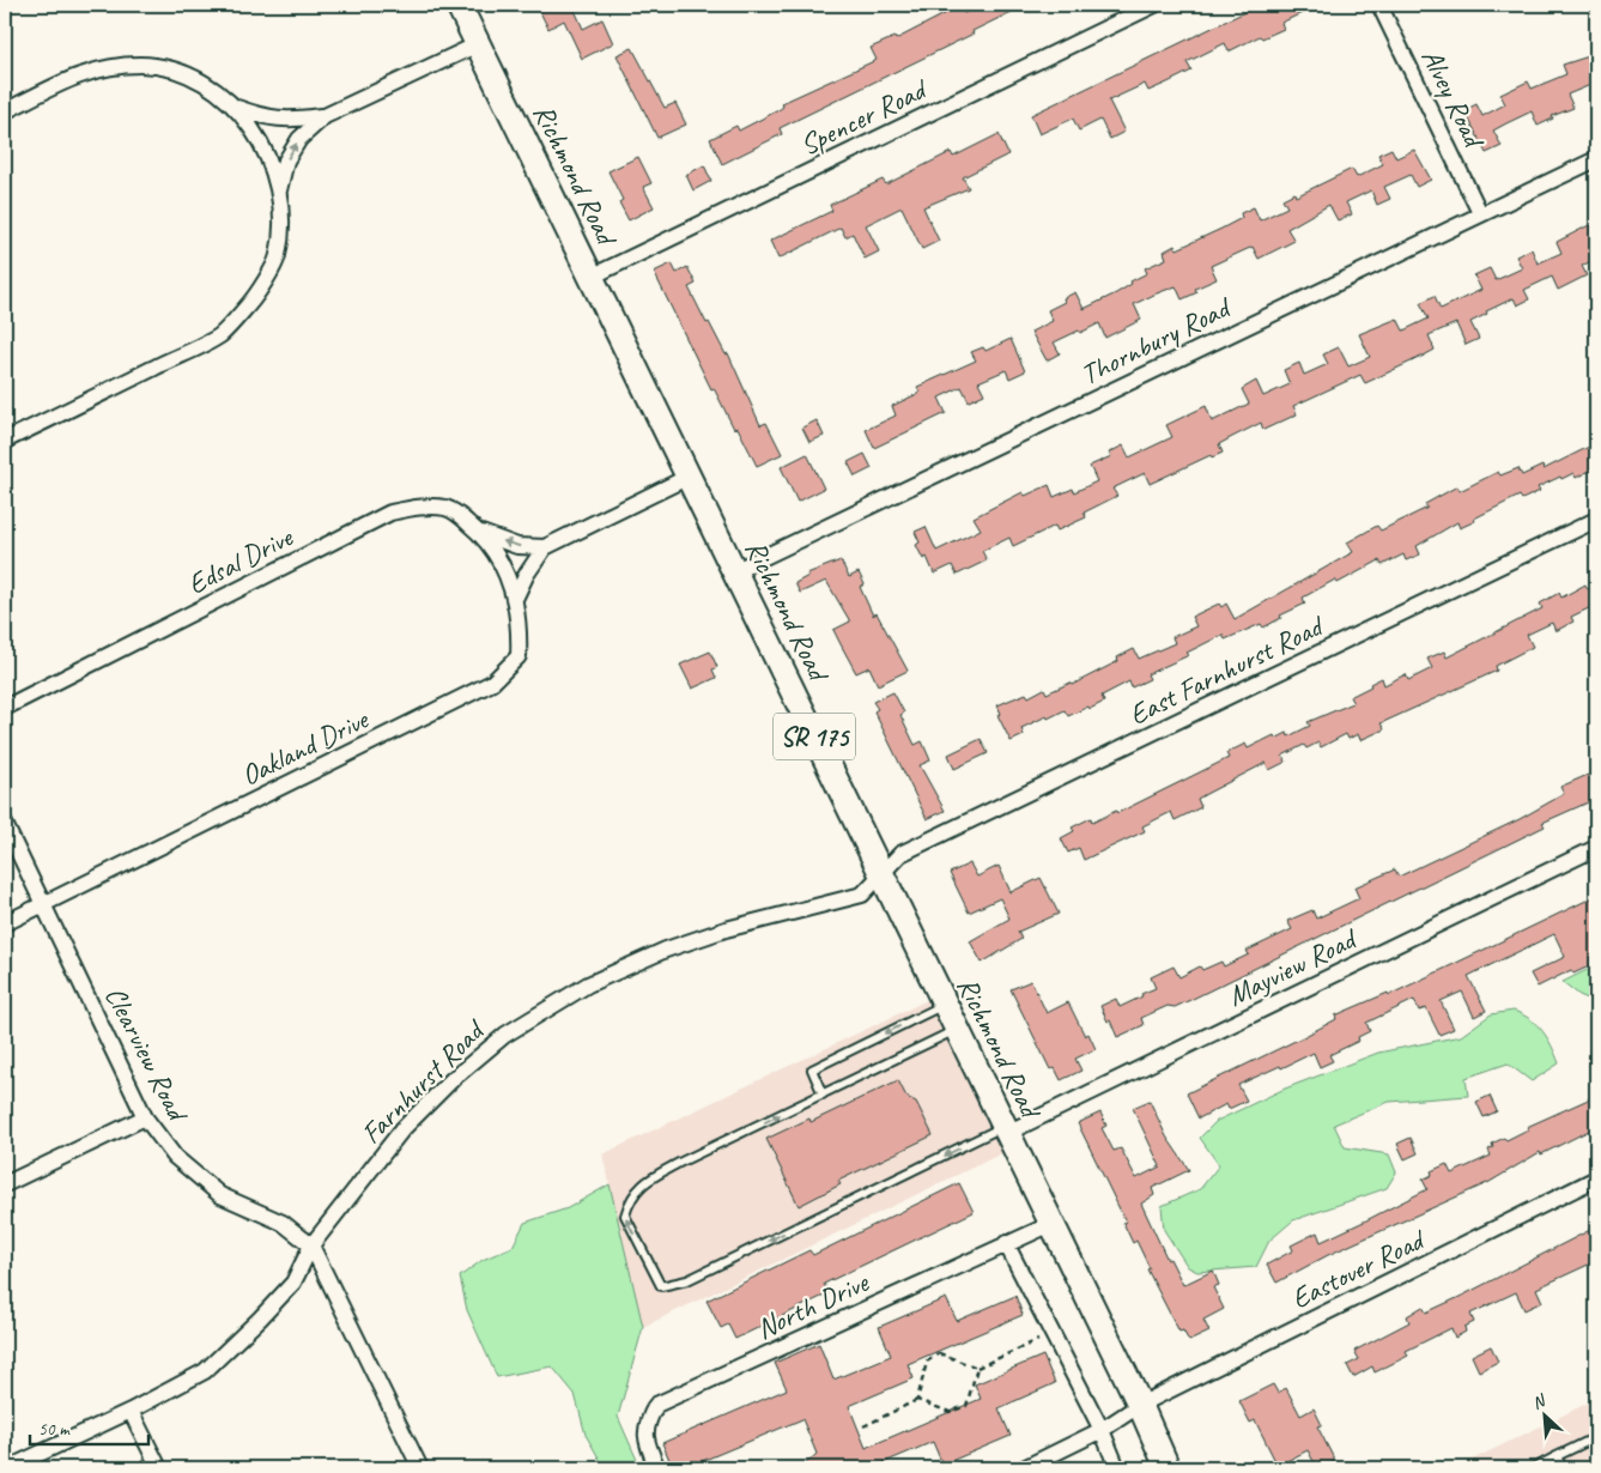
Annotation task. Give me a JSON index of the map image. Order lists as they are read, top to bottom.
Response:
{
  "streets": {
    "main road": ["Richmond Road", "SR 175"],
    "street": [
      "Alvey Road",
      "Spencer Road",
      "Thornbury Road",
      "Edsal Drive",
      "East Farnhurst Road",
      "Oakland Drive",
      "Mayview Road",
      "Clearview Road",
      "Farnhurst Road",
      "Eastover Road",
      "North Drive"
    ]
  },
  "crossings": [
    ["Alvey Road", "Thornbury Road"],
    ["Spencer Road", "Richmond Road"],
    ["Richmond Road", "Thornbury Road"],
    ["Richmond Road", "East Farnhurst Road"],
    ["Richmond Road", "Mayview Road"],
    ["Richmond Road", "Farnhurst Road"],
    ["Richmond Road", "Eastover Road"],
    ["Richmond Road", "North Drive"],
    ["Edsal Drive", "Oakland Drive"],
    ["East Farnhurst Road", "Farnhurst Road"],
    ["Oakland Drive", "Clearview Road"],
    ["Clearview Road", "Farnhurst Road"]
  ],
  "scale_bar": "50 m",
  "north": "top left"
}
